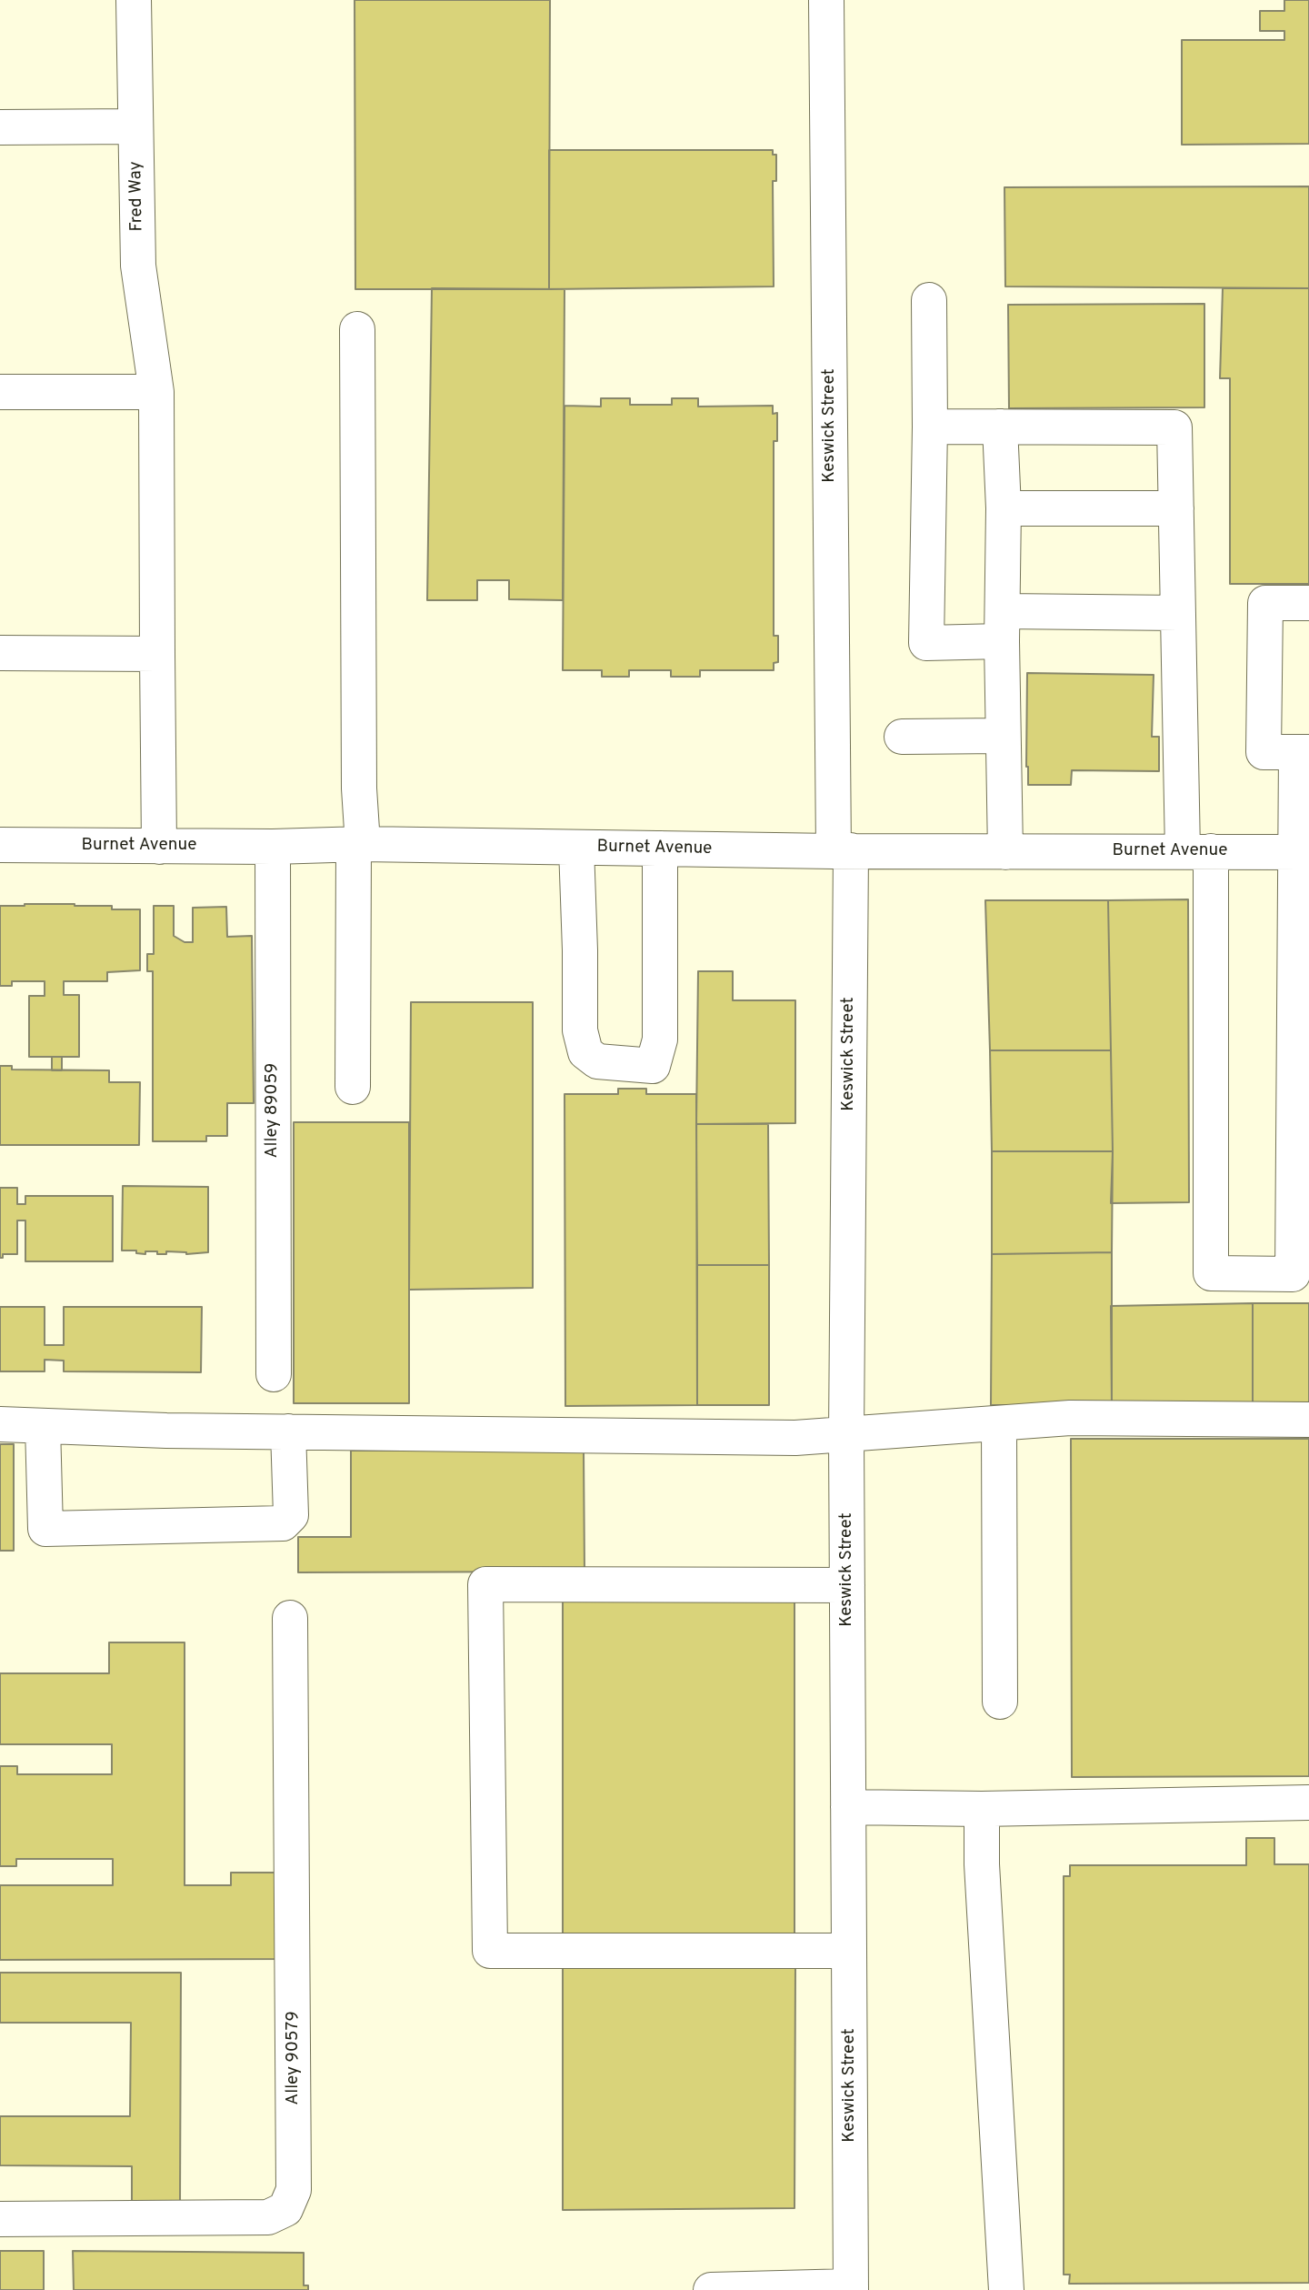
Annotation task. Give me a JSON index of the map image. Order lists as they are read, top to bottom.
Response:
{
  "streets": {
    "street": [
      "Fred Way",
      "Keswick Street",
      "Burnet Avenue",
      "Alley 89059",
      "Alley 90579"
    ]
  },
  "crossings": [
    ["Fred Way", "Burnet Avenue"],
    ["Keswick Street", "Burnet Avenue"],
    ["Burnet Avenue", "Alley 89059"]
  ]
}
